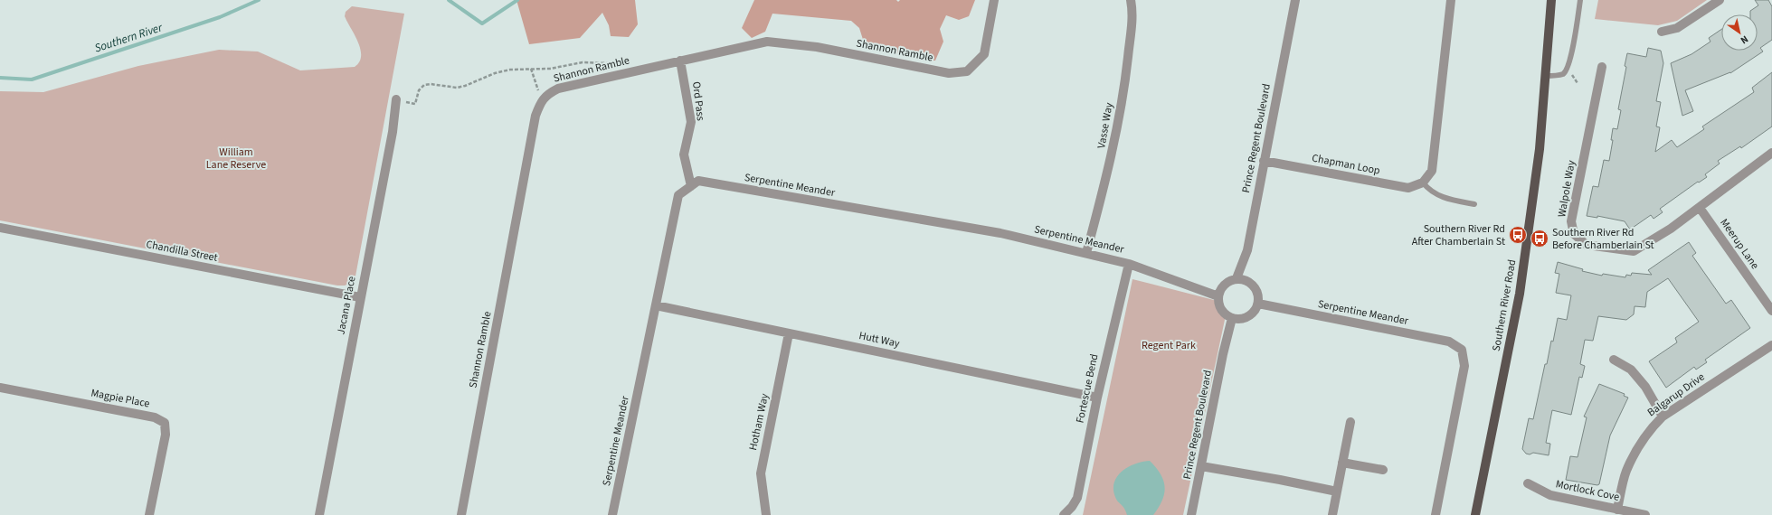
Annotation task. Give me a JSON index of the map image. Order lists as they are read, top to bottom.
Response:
{
  "streets": {
    "main road": ["Southern River Road"],
    "street": [
      "Shannon Ramble",
      "Ord Pass",
      "Vasse Way",
      "Prince Regent Boulevard",
      "Chapman Loop",
      "Serpentine Meander",
      "Walpole Way",
      "Meerup Lane",
      "Chandilla Street",
      "Jacana Place",
      "Hutt Way",
      "Fortescue Bend",
      "Balgarup Drive",
      "Magpie Place",
      "Hotham Way",
      "Mortlock Cove"
    ]
  },
  "crossings": [
    ["Shannon Ramble", "Ord Pass"],
    ["Ord Pass", "Serpentine Meander"],
    ["Vasse Way", "Serpentine Meander"],
    ["Prince Regent Boulevard", "Chapman Loop"],
    ["Prince Regent Boulevard", "Serpentine Meander"],
    ["Serpentine Meander", "Hutt Way"],
    ["Serpentine Meander", "Fortescue Bend"],
    ["Walpole Way", "Meerup Lane"],
    ["Chandilla Street", "Jacana Place"],
    ["Hutt Way", "Fortescue Bend"],
    ["Hutt Way", "Hotham Way"],
    ["Balgarup Drive", "Mortlock Cove"]
  ],
  "water": ["Southern River"],
  "parks": ["William Lane Reserve", "Regent Park"],
  "places": {
    "bus stop": ["Southern River Rd After Chamberlain St", "Southern River Rd Before Chamberlain St"]
  },
  "north": "bottom right"
}
